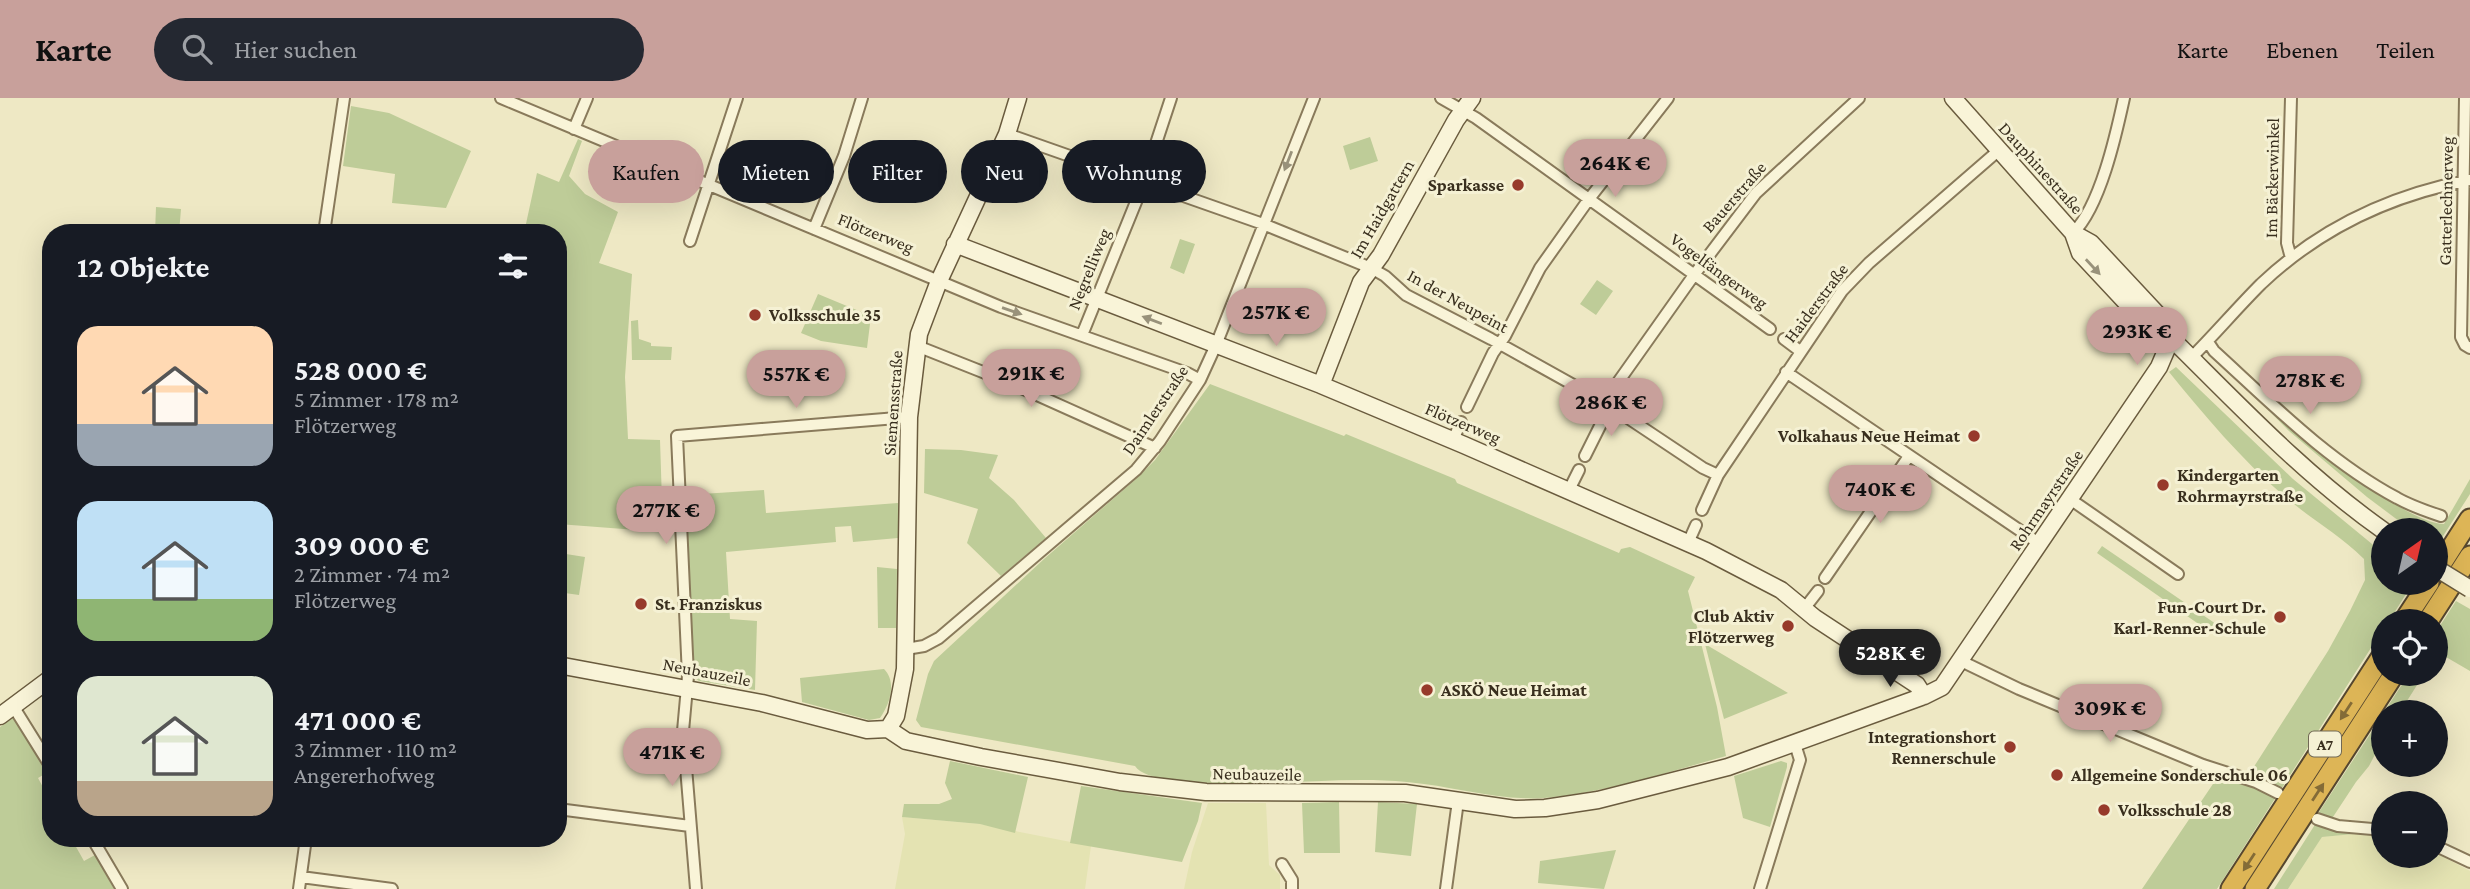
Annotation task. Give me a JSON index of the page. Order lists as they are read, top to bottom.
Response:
{
  "streets": {
    "highway": ["A7"],
    "street": [
      "Dauphinestraße",
      "Im Bäckerwinkel",
      "Bauerstraße",
      "Gatterlechnerweg",
      "Im Haidgattern",
      "Flötzerweg",
      "Negrelliweg",
      "Vogelfängerweg",
      "In der Neupeint",
      "Haiderstraße",
      "Siemensstraße",
      "Daimlerstraße",
      "Rohrmayrstraße",
      "Neubauzeile"
    ]
  },
  "crossings": [
    ["Dauphinestraße", "Haiderstraße"],
    ["Dauphinestraße", "Rohrmayrstraße"],
    ["Bauerstraße", "Vogelfängerweg"],
    ["Bauerstraße", "In der Neupeint"],
    ["Im Haidgattern", "Flötzerweg"],
    ["Im Haidgattern", "Vogelfängerweg"],
    ["Im Haidgattern", "In der Neupeint"],
    ["Flötzerweg", "Negrelliweg"],
    ["Flötzerweg", "Siemensstraße"],
    ["Flötzerweg", "Daimlerstraße"],
    ["Flötzerweg", "Neubauzeile"],
    ["In der Neupeint", "Haiderstraße"],
    ["In der Neupeint", "Siemensstraße"],
    ["In der Neupeint", "Daimlerstraße"],
    ["Siemensstraße", "Daimlerstraße"],
    ["Siemensstraße", "Neubauzeile"],
    ["Rohrmayrstraße", "Neubauzeile"]
  ],
  "places": [
    "Sparkasse",
    "Volksschule 35",
    "Volkahaus Neue Heimat",
    "Kindergarten Rohrmayrstraße",
    "St. Franziskus",
    "Fun-Court Dr. Karl-Renner-Schule",
    "Club Aktiv Flötzerweg",
    "ASKÖ Neue Heimat",
    "Integrationshort Rennerschule",
    "Allgemeine Sonderschule 06",
    "Volksschule 28"
  ],
  "north": "top right",
  "page": {
    "header": "Karte",
    "search": "Hier suchen",
    "nav": ["Karte", "Ebenen", "Teilen"],
    "price": [
      "264K €",
      "257K €",
      "293K €",
      "291K €",
      "557K €",
      "278K €",
      "286K €",
      "740K €",
      "277K €",
      "528K €",
      "309K €",
      "471K €"
    ],
    "chip": [
      "Kaufen",
      "Mieten",
      "Filter",
      "Neu",
      "Wohnung"
    ],
    "heading": "12 Objekte",
    "list": [
      {
        "name": "528 000 €",
        "note": "5 Zimmer · 178 m² · Flötzerweg"
      },
      {
        "name": "309 000 €",
        "note": "2 Zimmer · 74 m² · Flötzerweg"
      },
      {
        "name": "471 000 €",
        "note": "3 Zimmer · 110 m² · Angererhofweg"
      }
    ],
    "map_buttons": ["+", "−"]
  }
}
